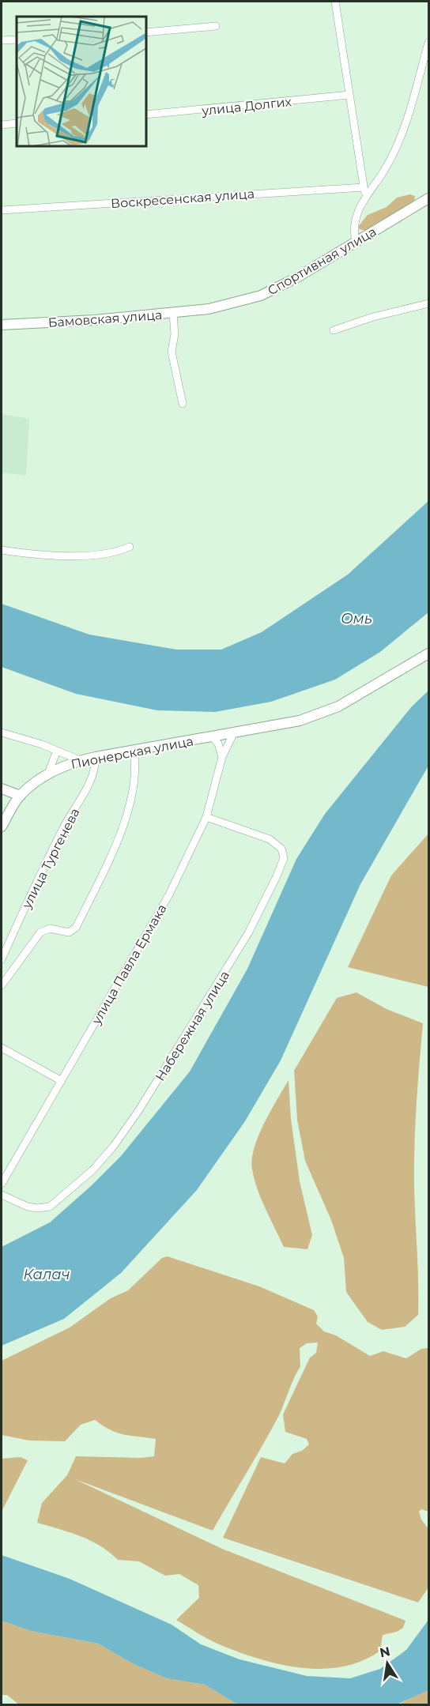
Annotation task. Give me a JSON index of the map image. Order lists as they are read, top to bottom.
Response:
{
  "streets": {
    "street": [
      "улица Долгих",
      "Воскресенская улица",
      "Спортивная улица",
      "Бамовская улица",
      "Пионерская улица",
      "улица Тургенева",
      "улица Павла Ермака",
      "Набережная улица"
    ]
  },
  "crossings": [
    ["Спортивная улица", "Бамовская улица"],
    ["Пионерская улица", "улица Тургенева"],
    ["Пионерская улица", "улица Павла Ермака"],
    ["улица Павла Ермака", "Набережная улица"]
  ],
  "water": ["Омь", "Калач"],
  "north": "top"
}
